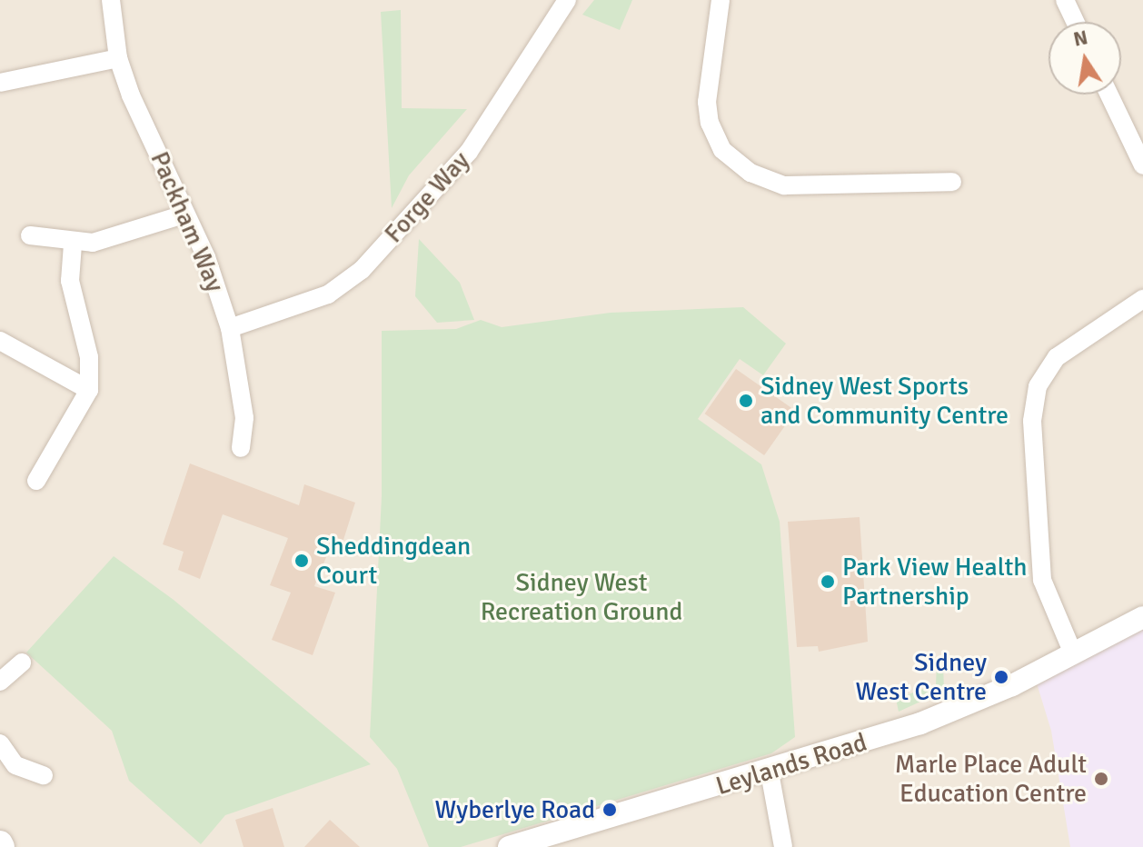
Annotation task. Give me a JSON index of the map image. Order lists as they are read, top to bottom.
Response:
{
  "streets": {
    "street": ["Forge Way", "Packham Way", "Leylands Road"]
  },
  "crossings": [
    ["Forge Way", "Packham Way"]
  ],
  "parks": ["Sidney West Recreation Ground"],
  "places": [
    "Sidney West Sports and Community Centre",
    "Sheddingdean Court",
    "Park View Health Partnership",
    "Sidney West Centre",
    "Marle Place Adult Education Centre",
    "Wyberlye Road"
  ],
  "north": "top"
}
